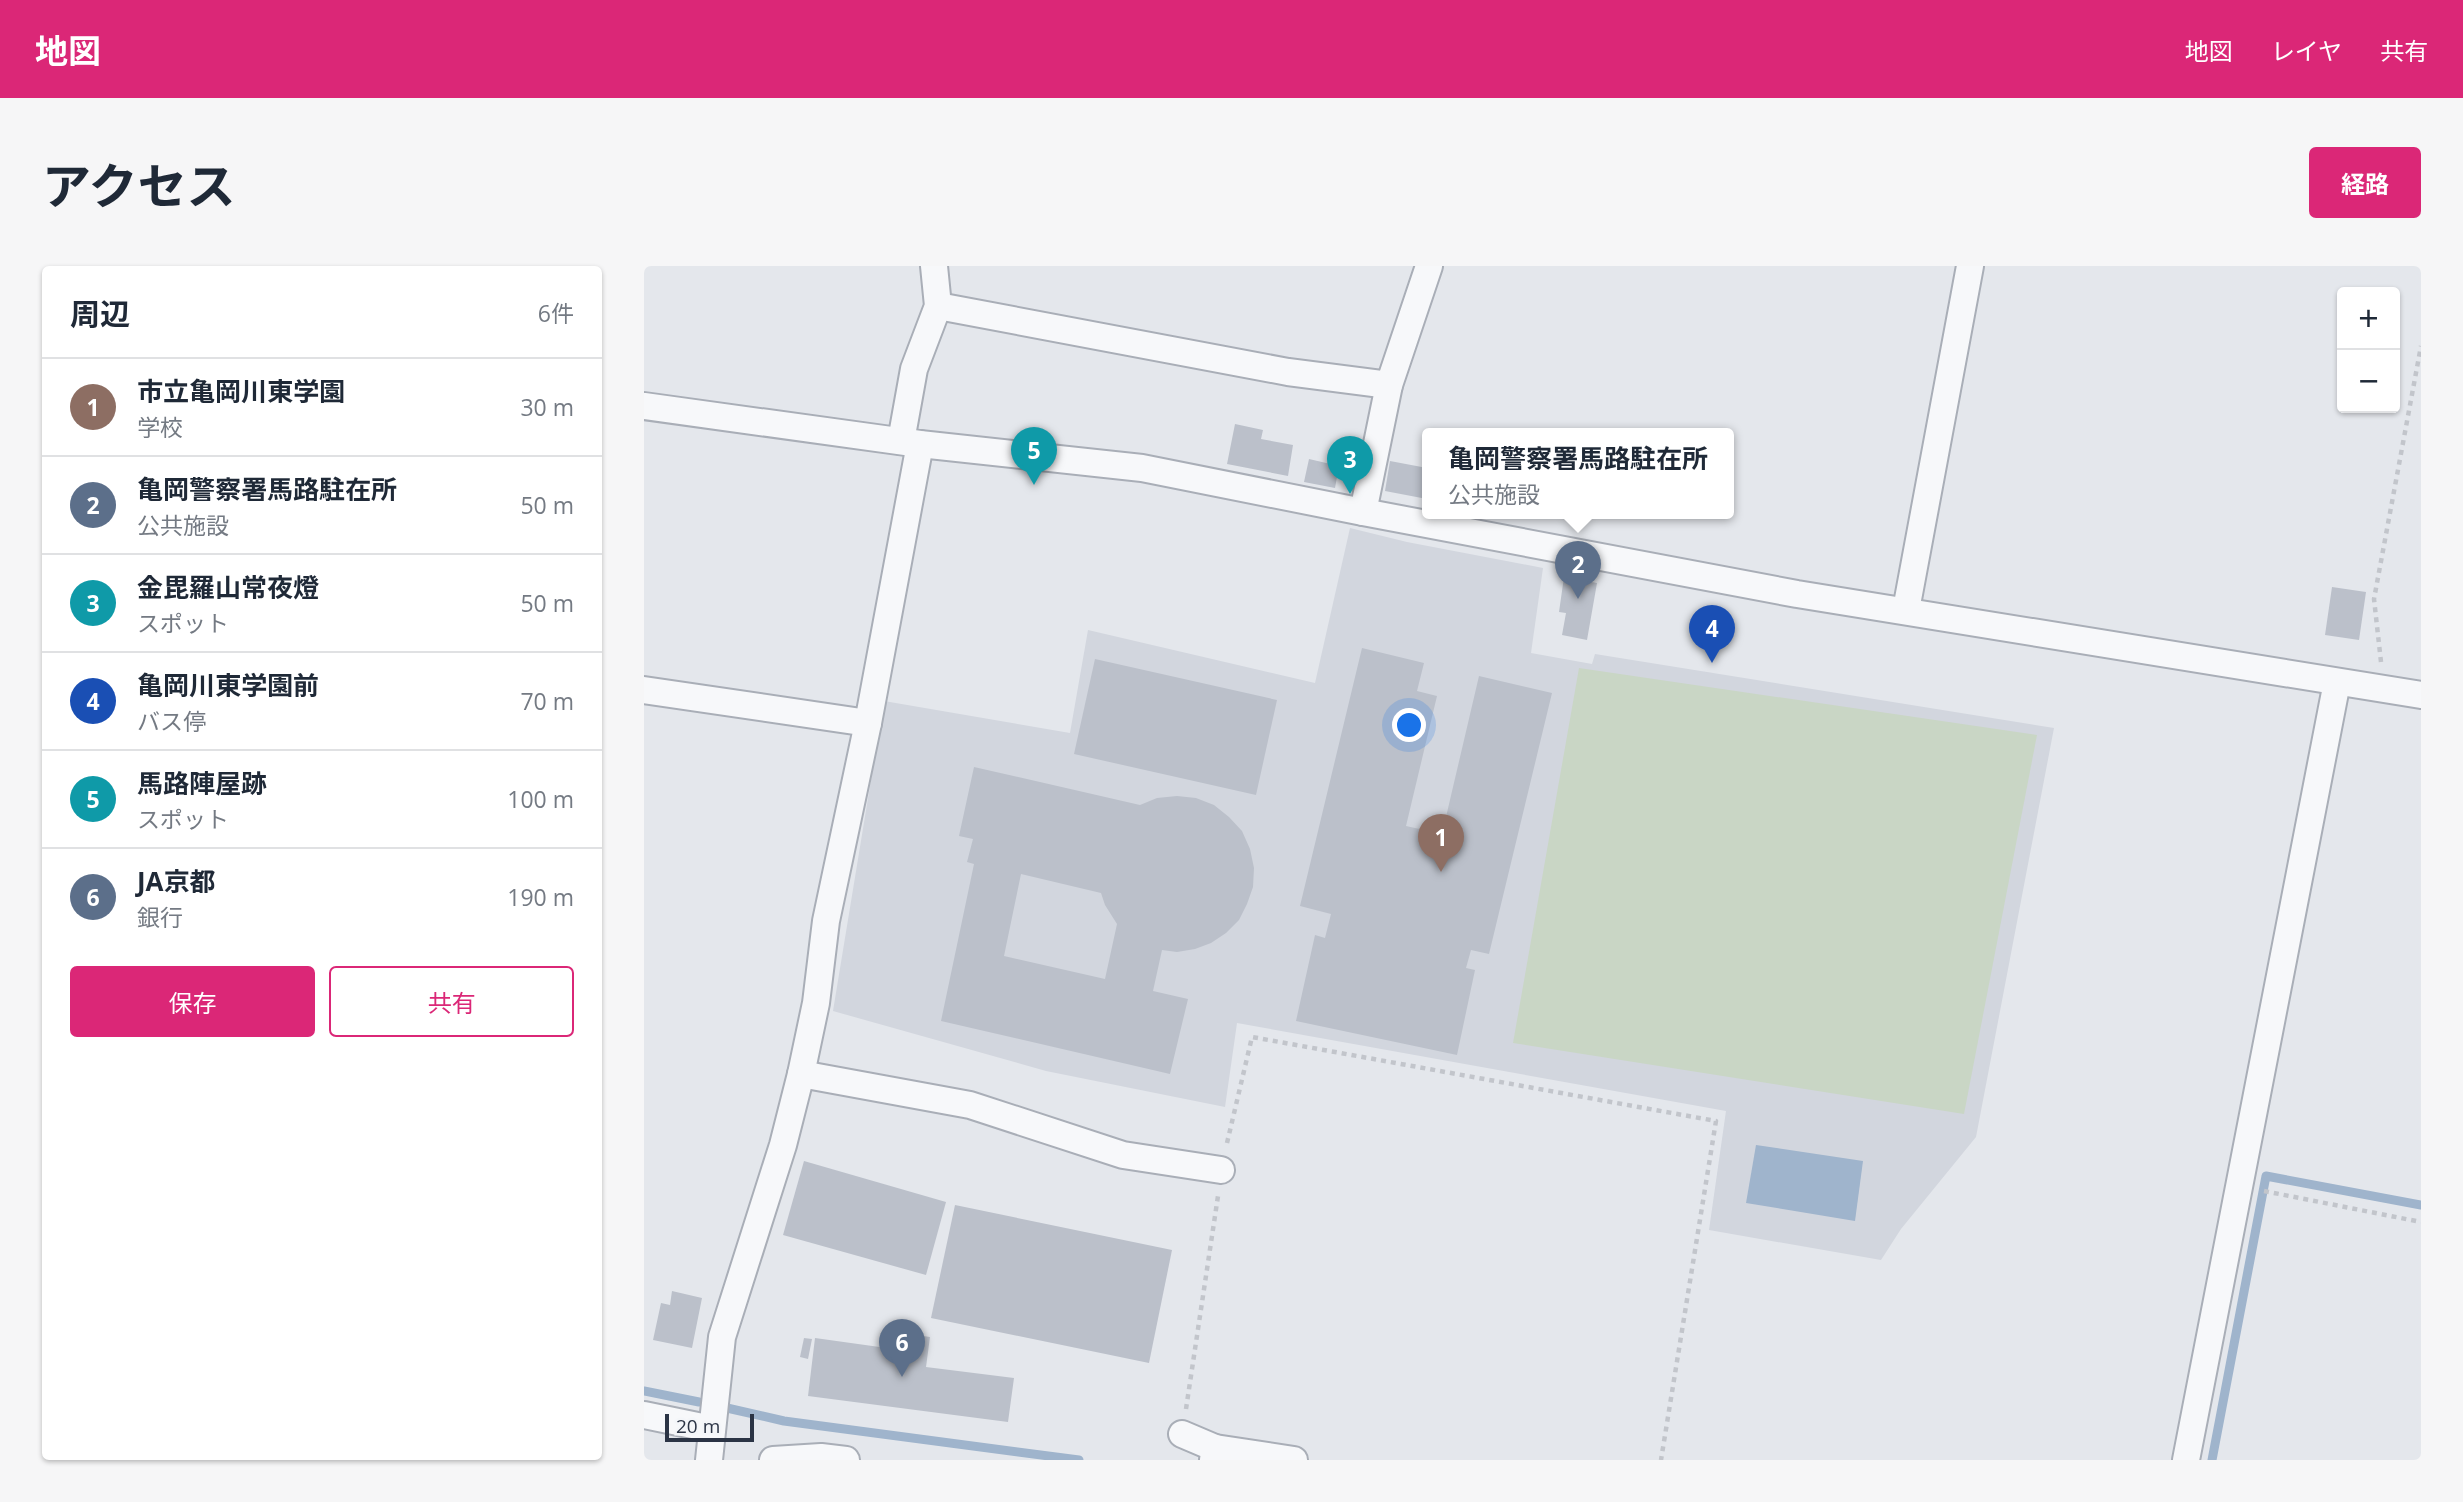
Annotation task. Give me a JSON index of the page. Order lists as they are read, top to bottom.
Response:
{
  "scale_bar": "20 m",
  "page": {
    "header": "地図",
    "nav": ["地図", "レイヤ", "共有"],
    "title": "アクセス",
    "buttons": [
      "経路",
      ["保存", "共有"]
    ],
    "heading": ["周辺", "6件"],
    "map_buttons": ["+", "−"],
    "list": [
      {
        "mark": "1",
        "name": "市立亀岡川東学園",
        "note": "学校",
        "value": "30 m"
      },
      {
        "mark": "2",
        "name": "亀岡警察署馬路駐在所",
        "note": "公共施設",
        "value": "50 m"
      },
      {
        "mark": "3",
        "name": "金毘羅山常夜燈",
        "note": "スポット",
        "value": "50 m"
      },
      {
        "mark": "4",
        "name": "亀岡川東学園前",
        "note": "バス停",
        "value": "70 m"
      },
      {
        "mark": "5",
        "name": "馬路陣屋跡",
        "note": "スポット",
        "value": "100 m"
      },
      {
        "mark": "6",
        "name": "JA京都",
        "note": "銀行",
        "value": "190 m"
      }
    ],
    "pins": [
      "5",
      "3",
      "2",
      "4",
      "1",
      "6"
    ],
    "popup": ["亀岡警察署馬路駐在所", "公共施設"],
    "scale": "20 m"
  }
}
